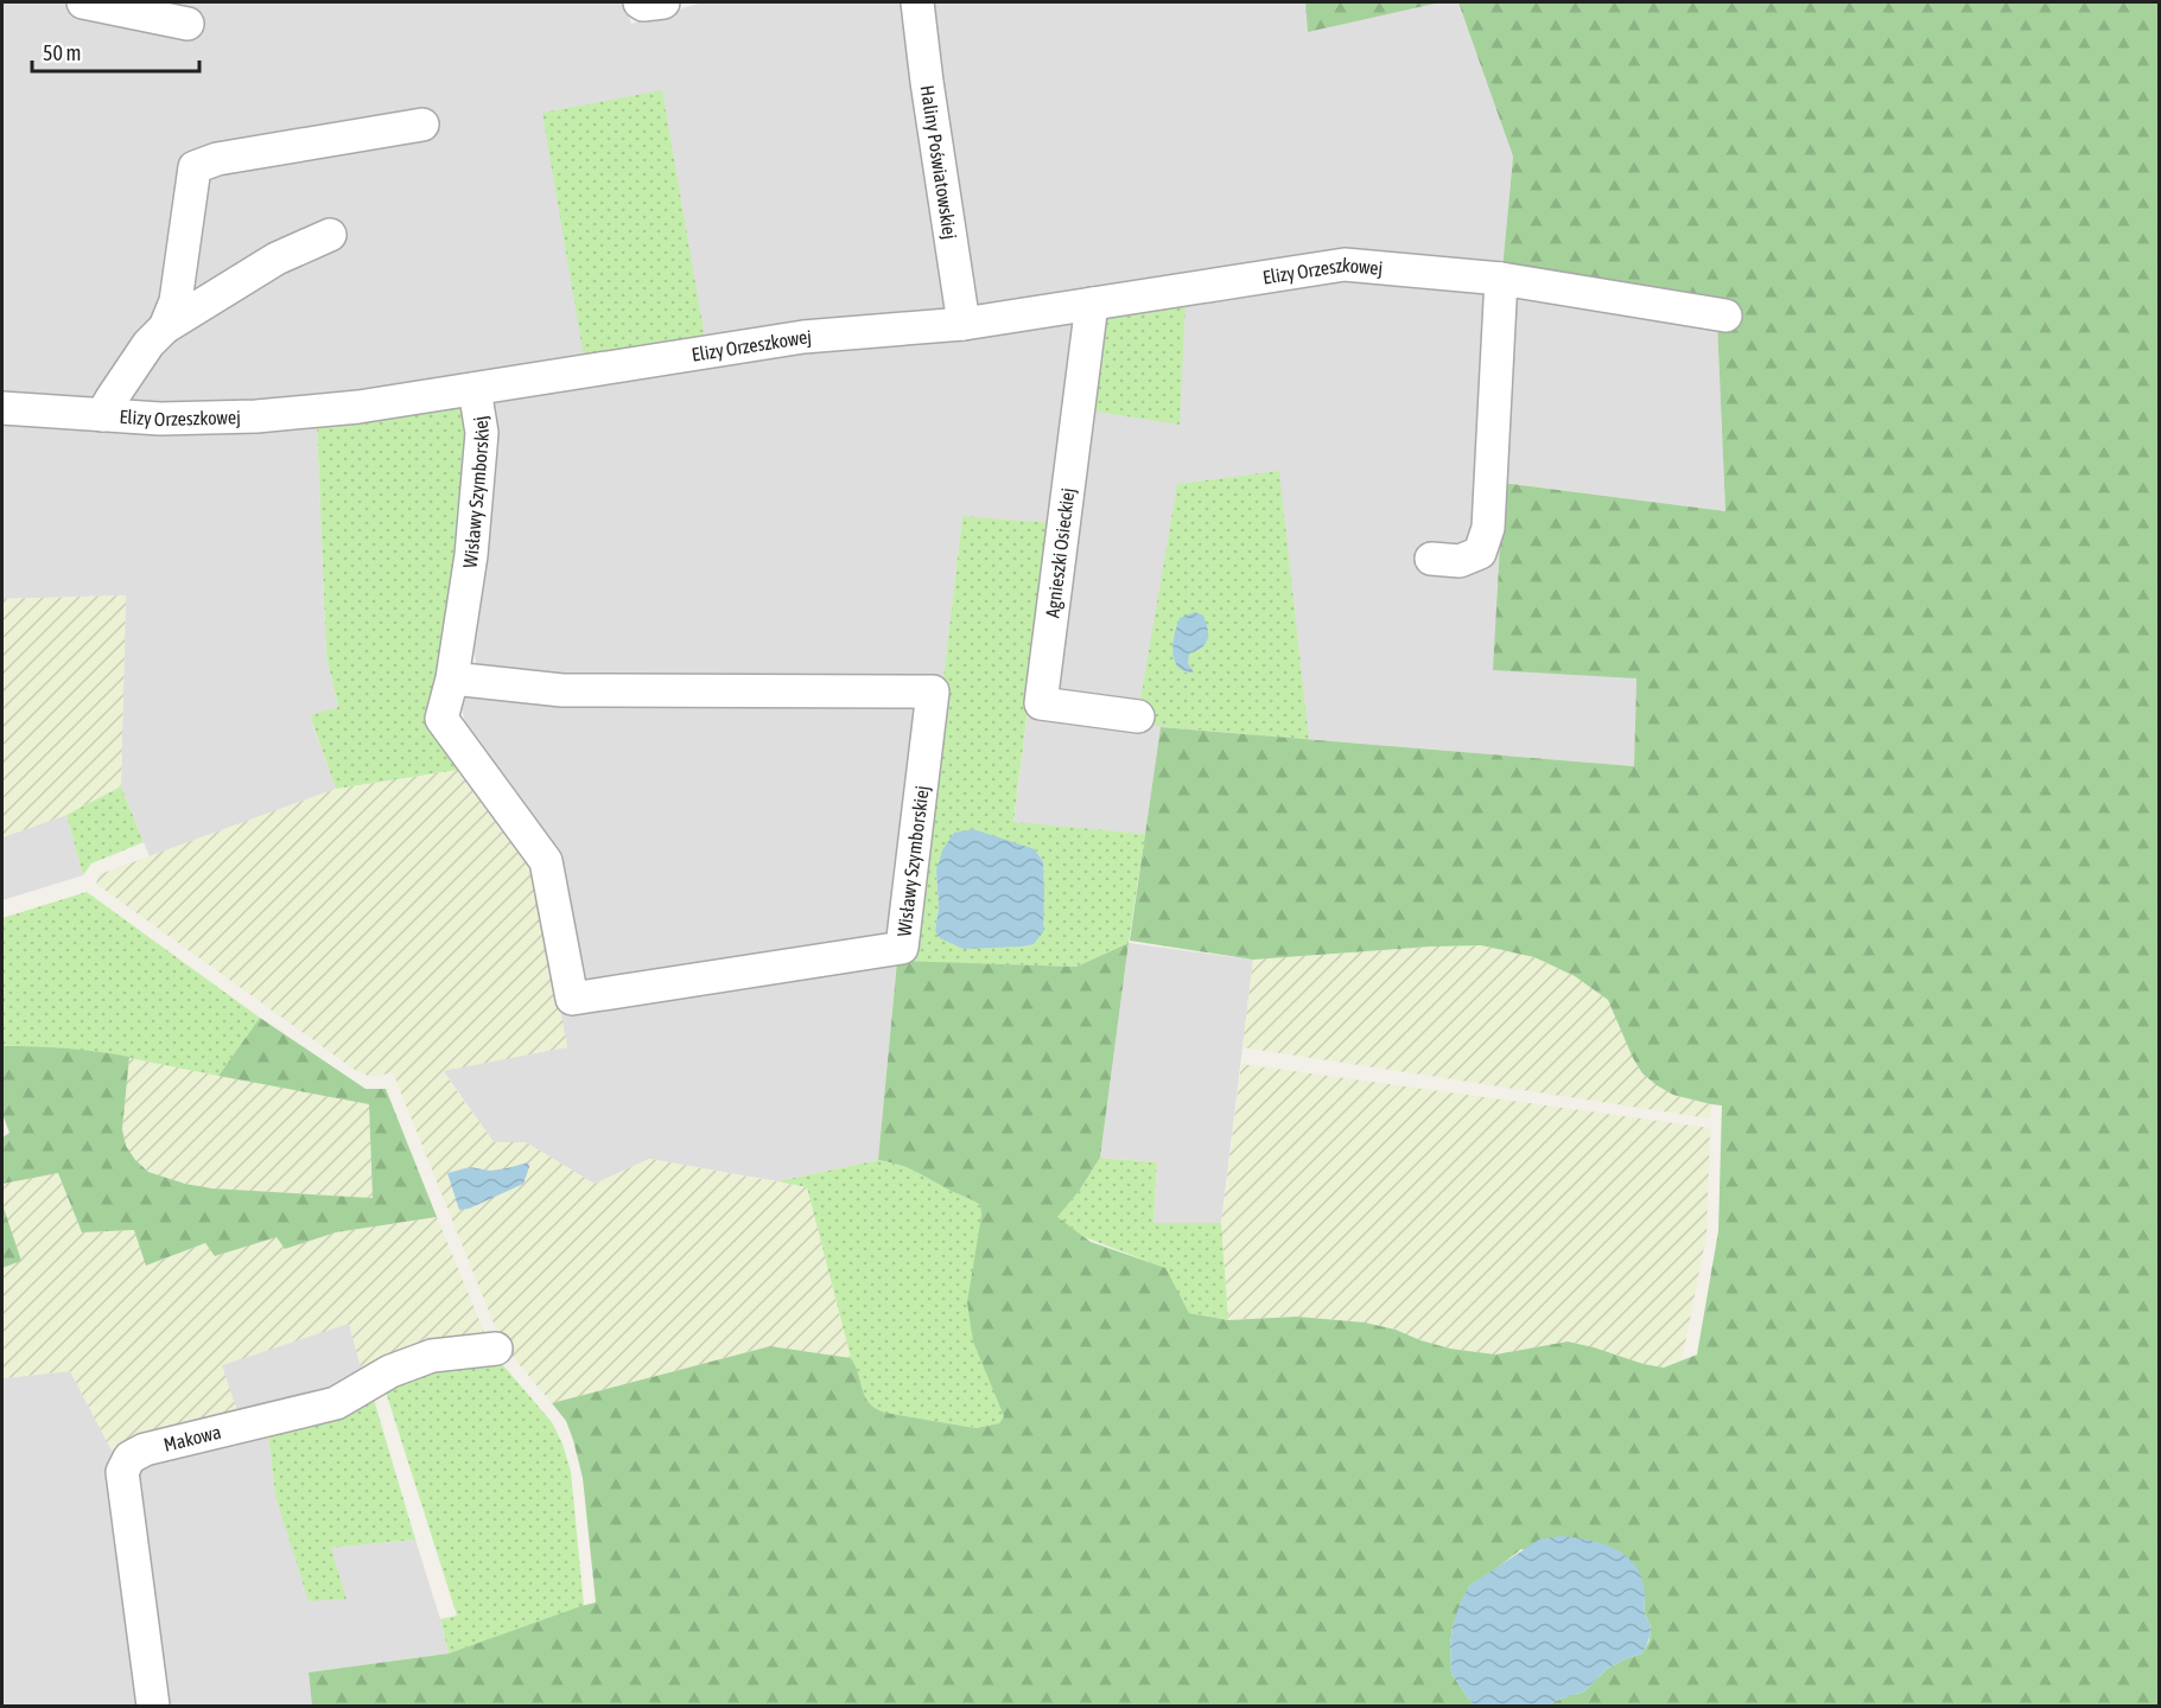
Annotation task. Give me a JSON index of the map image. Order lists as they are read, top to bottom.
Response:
{
  "streets": {
    "street": [
      "Haliny Poświatowskiej",
      "Elizy Orzeszkowej",
      "Wisławy Szymborskiej",
      "Agnieszki Osieckiej",
      "Makowa"
    ]
  },
  "crossings": [
    ["Haliny Poświatowskiej", "Elizy Orzeszkowej"],
    ["Elizy Orzeszkowej", "Wisławy Szymborskiej"],
    ["Elizy Orzeszkowej", "Agnieszki Osieckiej"]
  ],
  "scale_bar": "50 m"
}
